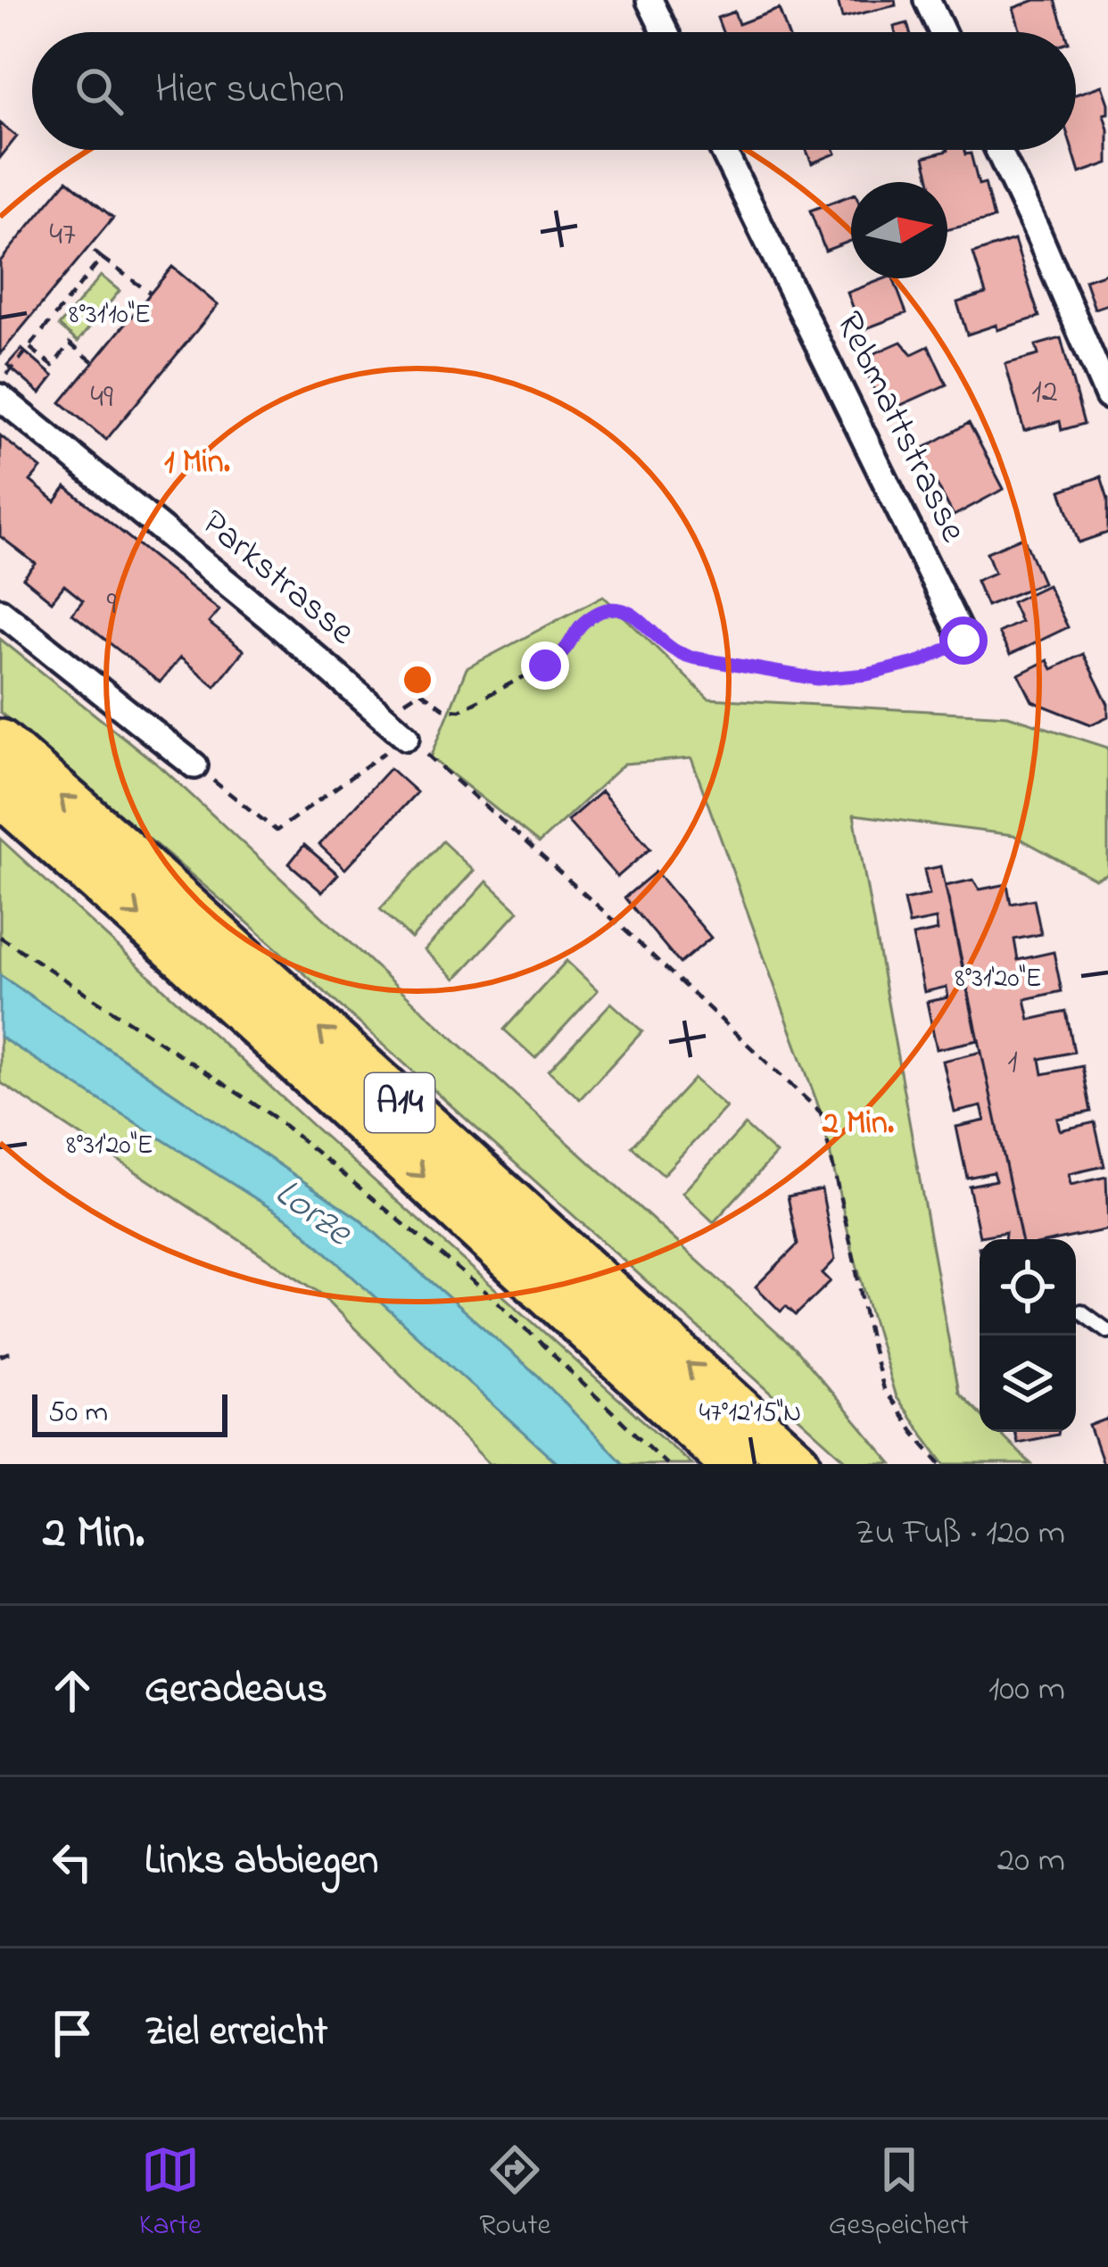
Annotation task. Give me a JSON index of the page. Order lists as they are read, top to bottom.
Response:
{
  "streets": {
    "highway": ["A14"],
    "street": ["Rebmattstrasse", "Parkstrasse"]
  },
  "water": ["Lorze"],
  "house_numbers": [
    "47",
    "12",
    "49",
    "9",
    "1"
  ],
  "scale_bar": "50 m",
  "north": "right",
  "page": {
    "search": "Hier suchen",
    "scale": "50 m",
    "heading": ["2 Min.", "Zu Fuß · 120 m"],
    "list": [
      ["Geradeaus", "100 m"],
      ["Links abbiegen", "20 m"],
      "Ziel erreicht"
    ],
    "nav": ["Karte", "Route", "Gespeichert"]
  },
  "coordinates": ["8°31'10\"E", "8°31'20\"E", "47°12'15\"N"],
  "rings": ["1 Min.", "2 Min."]
}
